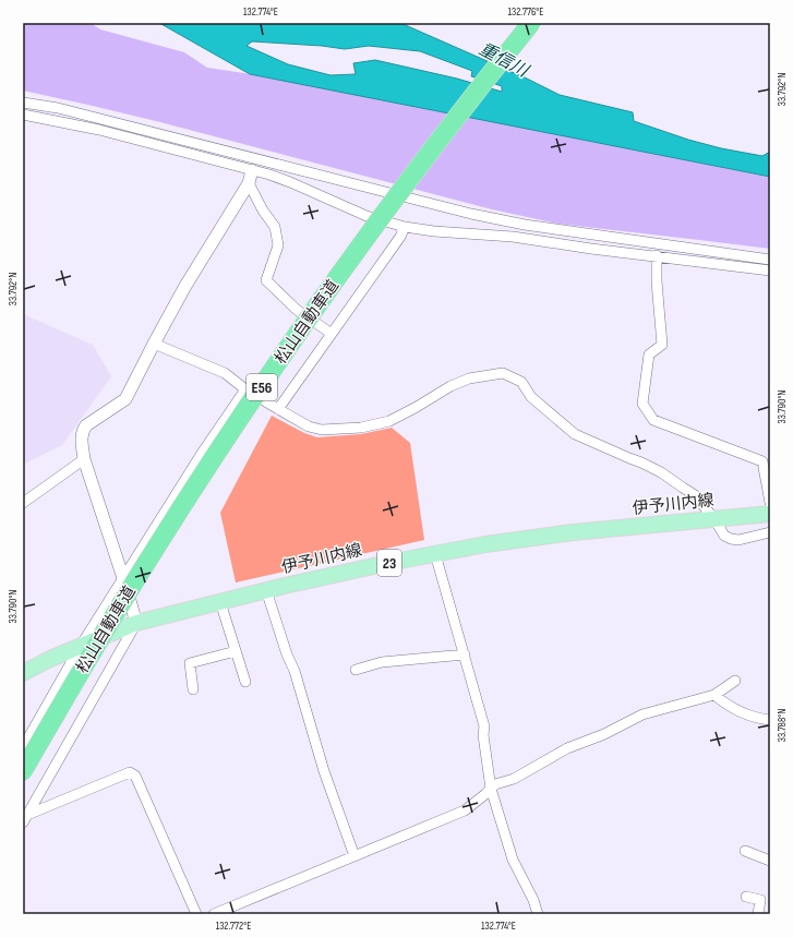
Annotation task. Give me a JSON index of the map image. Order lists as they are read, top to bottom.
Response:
{
  "streets": {
    "highway": ["松山自動車道", "E56"],
    "main road": ["伊予川内線", "23"]
  },
  "water": ["重信川"],
  "coordinates": [
    "132.774°E",
    "132.776°E",
    "33.792°N",
    "33.790°N",
    "33.788°N",
    "132.772°E"
  ]
}
